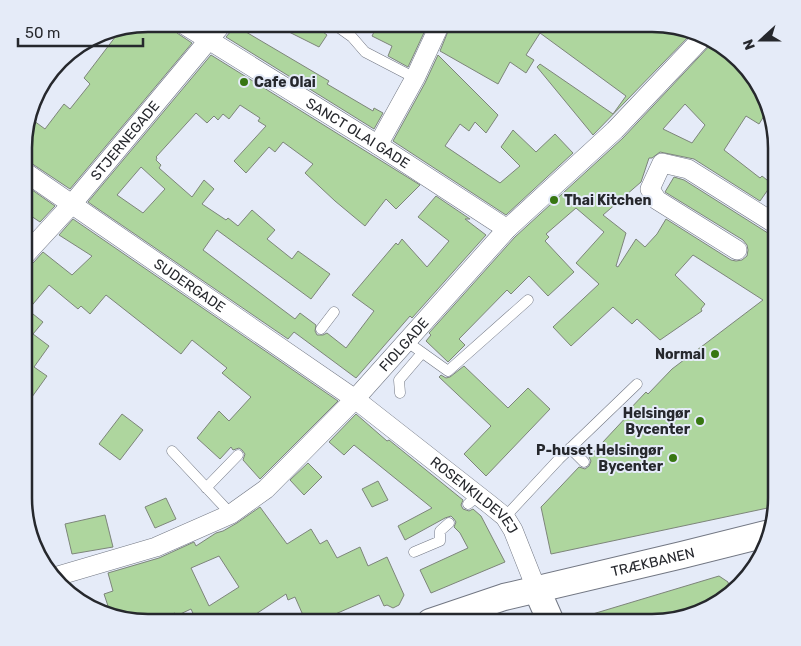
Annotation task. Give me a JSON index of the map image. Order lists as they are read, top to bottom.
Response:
{
  "streets": {
    "main road": ["ROSENKILDEVEJ", "TRÆKBANEN"],
    "street": [
      "SANCT OLAI GADE",
      "STJERNEGADE",
      "SUDERGADE",
      "FIOLGADE"
    ]
  },
  "crossings": [
    ["SANCT OLAI GADE", "STJERNEGADE"],
    ["SANCT OLAI GADE", "FIOLGADE"],
    ["STJERNEGADE", "SUDERGADE"],
    ["SUDERGADE", "FIOLGADE"],
    ["SUDERGADE", "ROSENKILDEVEJ"],
    ["FIOLGADE", "ROSENKILDEVEJ"],
    ["ROSENKILDEVEJ", "TRÆKBANEN"]
  ],
  "places": [
    "Cafe Olai",
    "Thai Kitchen",
    "Normal",
    "Helsingør Bycenter",
    "P-huset Helsingør Bycenter"
  ],
  "scale_bar": "50 m",
  "north": "left"
}
